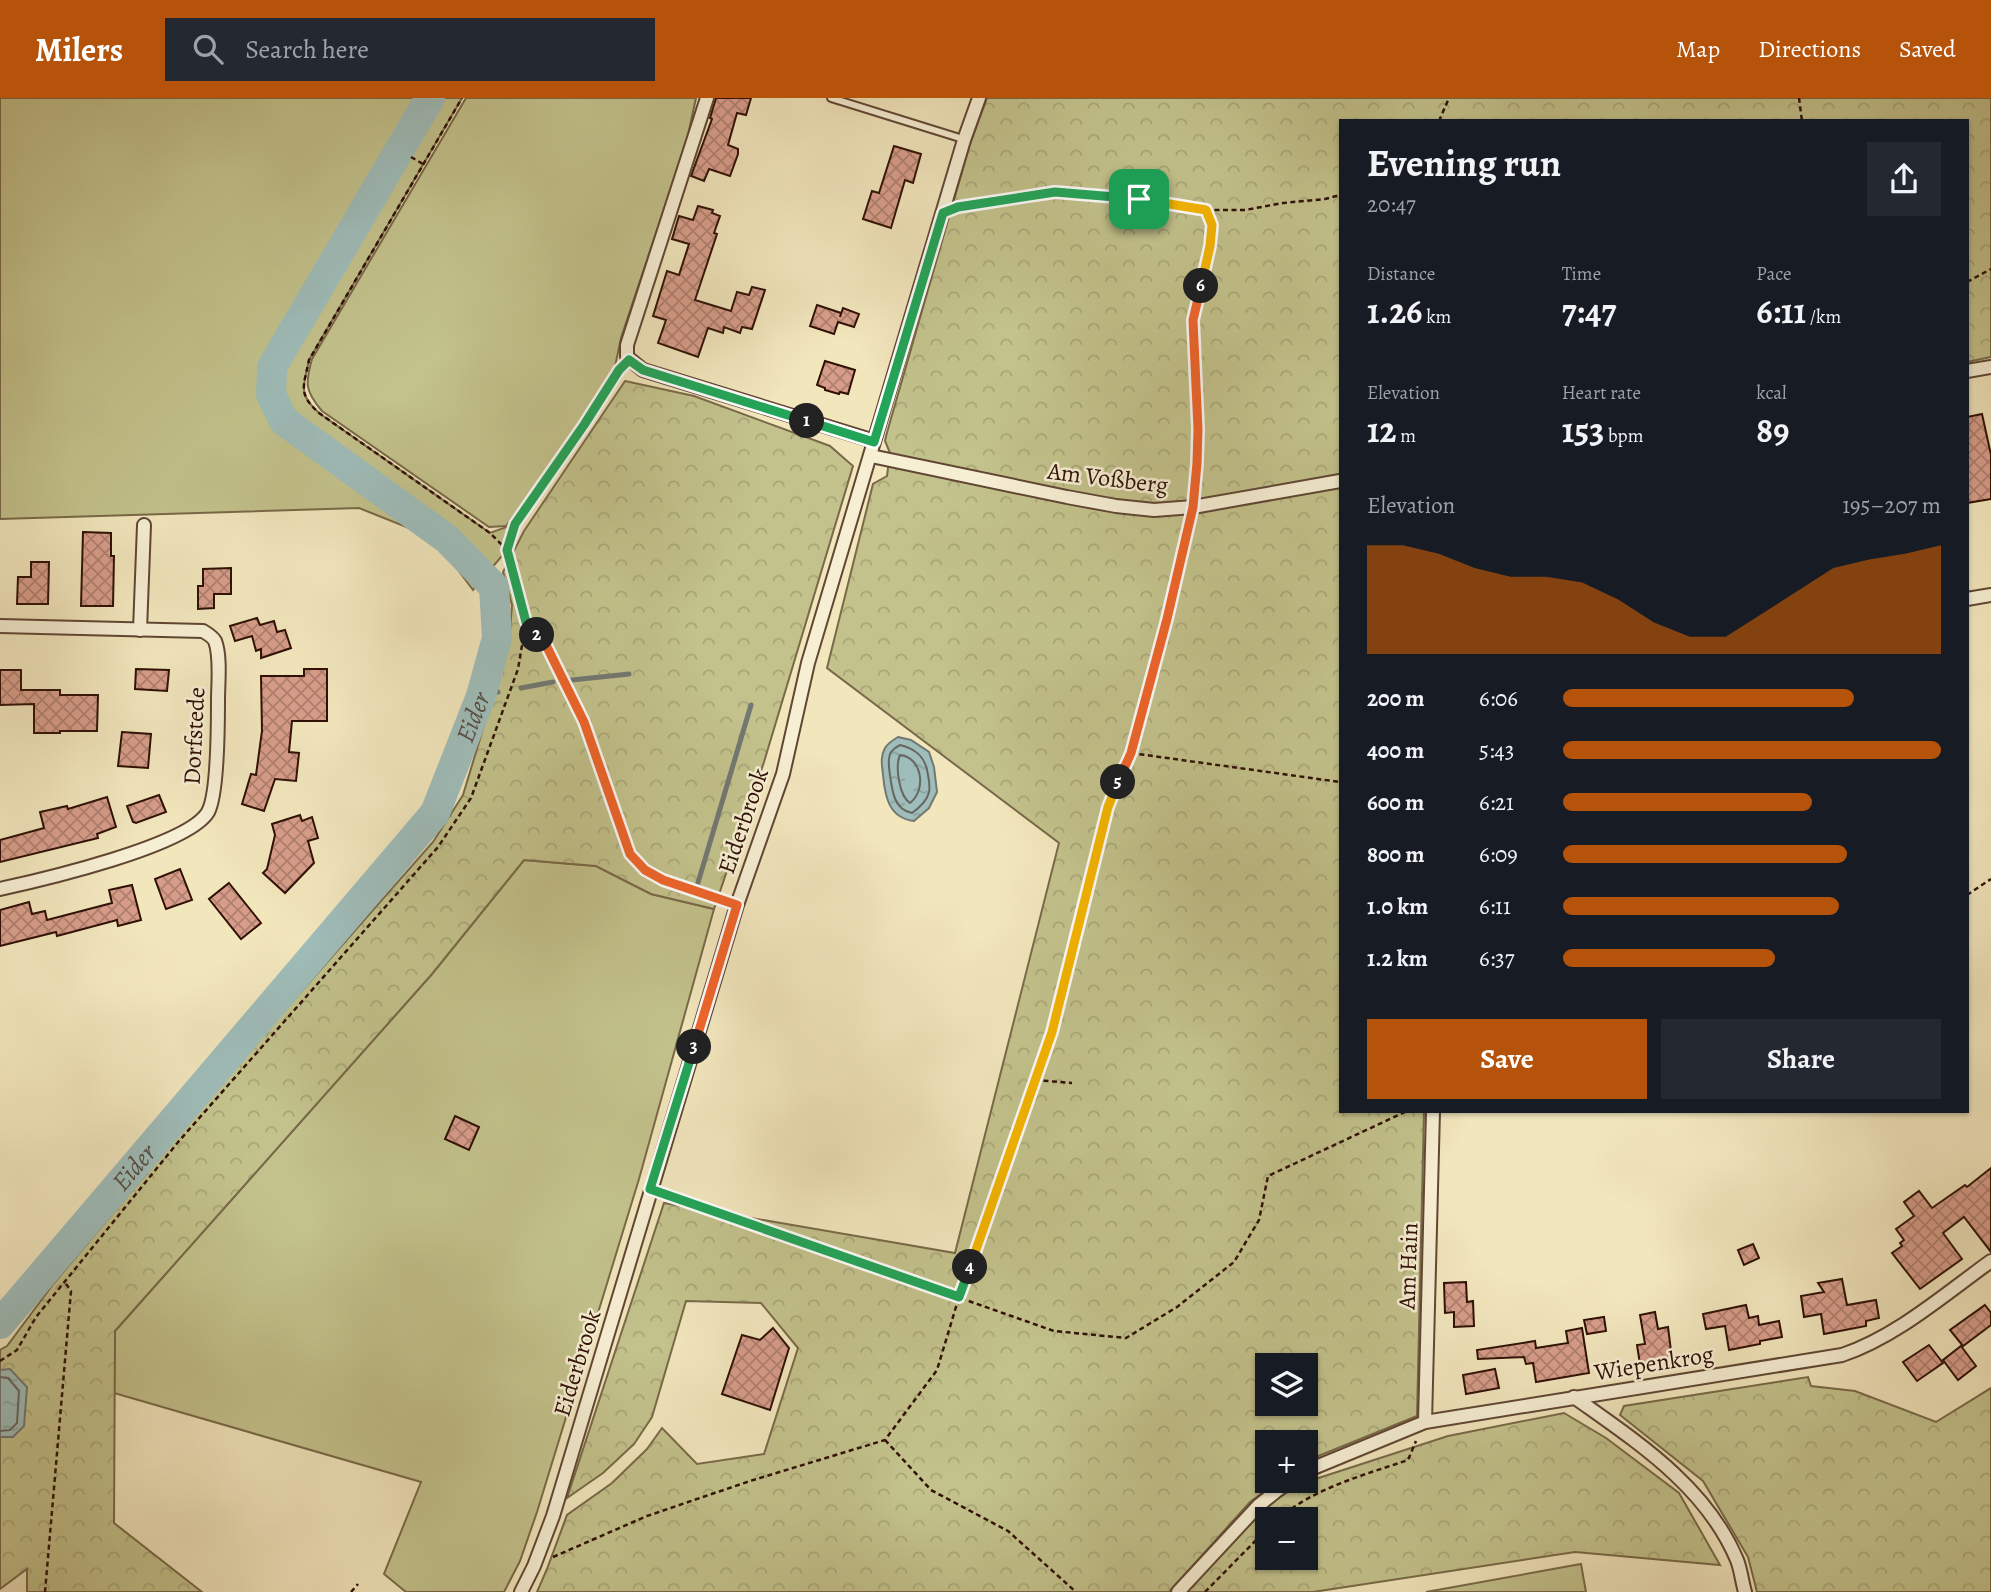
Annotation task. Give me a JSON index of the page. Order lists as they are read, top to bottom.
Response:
{
  "streets": {
    "street": [
      "Am Voßberg",
      "Dorfstede",
      "Eiderbrook",
      "Am Hain",
      "Wiepenkrog"
    ]
  },
  "crossings": [
    ["Am Voßberg", "Eiderbrook"],
    ["Am Hain", "Wiepenkrog"]
  ],
  "water": ["Eider"],
  "page": {
    "header": "Milers",
    "search": "Search here",
    "nav": ["Map", "Directions", "Saved"],
    "heading": ["Evening run", "20:47"],
    "stats": [
      ["Distance", "1.26 km"],
      ["Time", "7:47"],
      ["Pace", "6:11 /km"],
      ["Elevation", "12 m"],
      ["Heart rate", "153 bpm"],
      ["kcal", "89"]
    ],
    "pins": [
      "6",
      "1",
      "2",
      "5",
      "3",
      "4"
    ],
    "chart": ["Elevation", "195–207 m"],
    "list": [
      {
        "name": "200 m",
        "note": "6:06"
      },
      {
        "name": "400 m",
        "note": "5:43"
      },
      {
        "name": "600 m",
        "note": "6:21"
      },
      {
        "name": "800 m",
        "note": "6:09"
      },
      {
        "name": "1.0 km",
        "note": "6:11"
      },
      {
        "name": "1.2 km",
        "note": "6:37"
      }
    ],
    "buttons": ["Save", "Share"],
    "map_buttons": ["+", "−"]
  }
}
